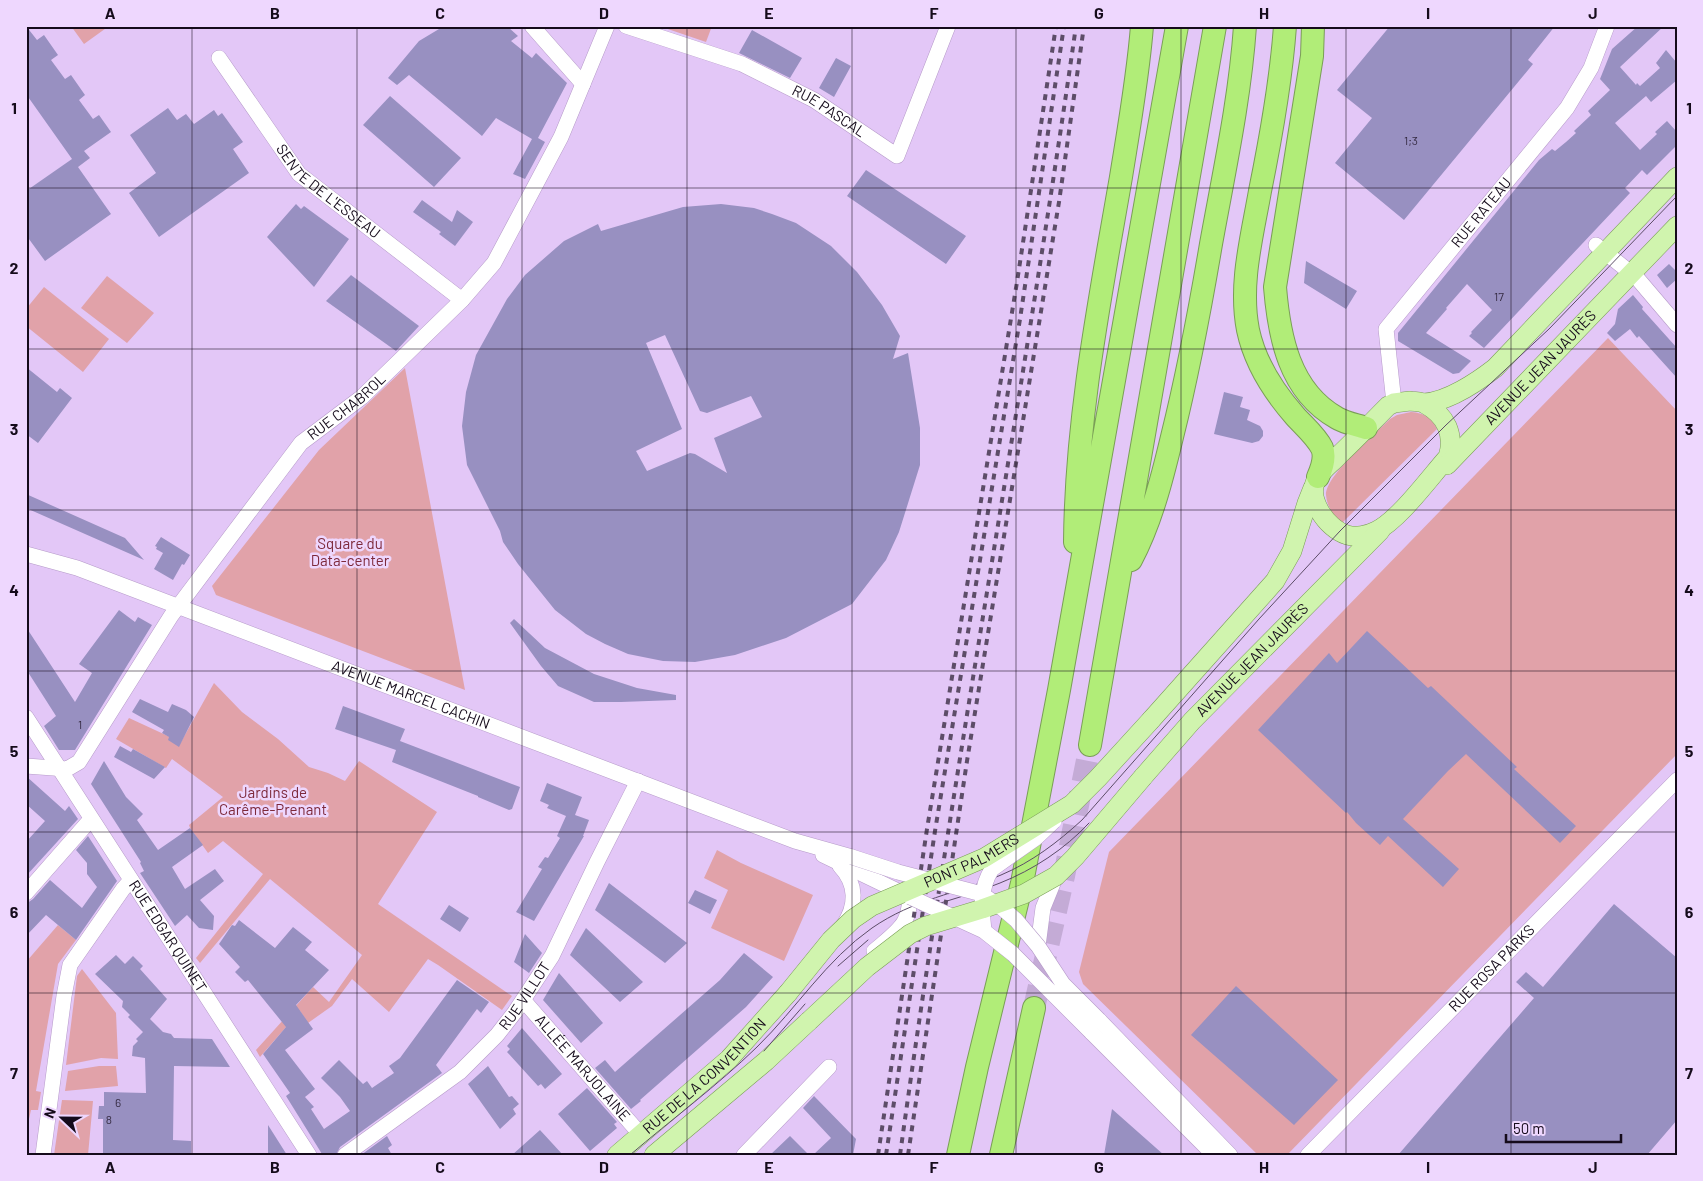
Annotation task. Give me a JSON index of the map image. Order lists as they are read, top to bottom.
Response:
{
  "streets": {
    "main road": ["AVENUE JEAN JAURÈS", "PONT PALMERS", "RUE DE LA CONVENTION"],
    "street": [
      "RUE PASCAL",
      "SENTE DE L'ESSEAU",
      "RUE RATEAU",
      "RUE CHABROL",
      "AVENUE MARCEL CACHIN",
      "RUE EDGAR QUINET",
      "RUE ROSA PARKS",
      "RUE VILLOT",
      "ALLÉE MARJOLAINE"
    ]
  },
  "crossings": [
    ["SENTE DE L'ESSEAU", "RUE CHABROL"],
    ["AVENUE JEAN JAURÈS", "PONT PALMERS"],
    ["AVENUE JEAN JAURÈS", "RUE DE LA CONVENTION"],
    ["RUE CHABROL", "AVENUE MARCEL CACHIN"],
    ["RUE CHABROL", "RUE EDGAR QUINET"],
    ["AVENUE MARCEL CACHIN", "PONT PALMERS"],
    ["AVENUE MARCEL CACHIN", "RUE VILLOT"],
    ["AVENUE MARCEL CACHIN", "RUE DE LA CONVENTION"],
    ["PONT PALMERS", "RUE DE LA CONVENTION"],
    ["RUE VILLOT", "ALLÉE MARJOLAINE"],
    ["ALLÉE MARJOLAINE", "RUE DE LA CONVENTION"]
  ],
  "parks": ["Square du Data-center", "Jardins de Carême-Prenant"],
  "house_numbers": [
    "1;3",
    "17",
    "1",
    "6",
    "8"
  ],
  "scale_bar": "50 m",
  "north": "left",
  "grid": {
    "columns": [
      "A",
      "B",
      "C",
      "D",
      "E",
      "F",
      "G",
      "H",
      "I",
      "J"
    ],
    "rows": [
      "1",
      "2",
      "3",
      "4",
      "5",
      "6",
      "7"
    ]
  }
}
